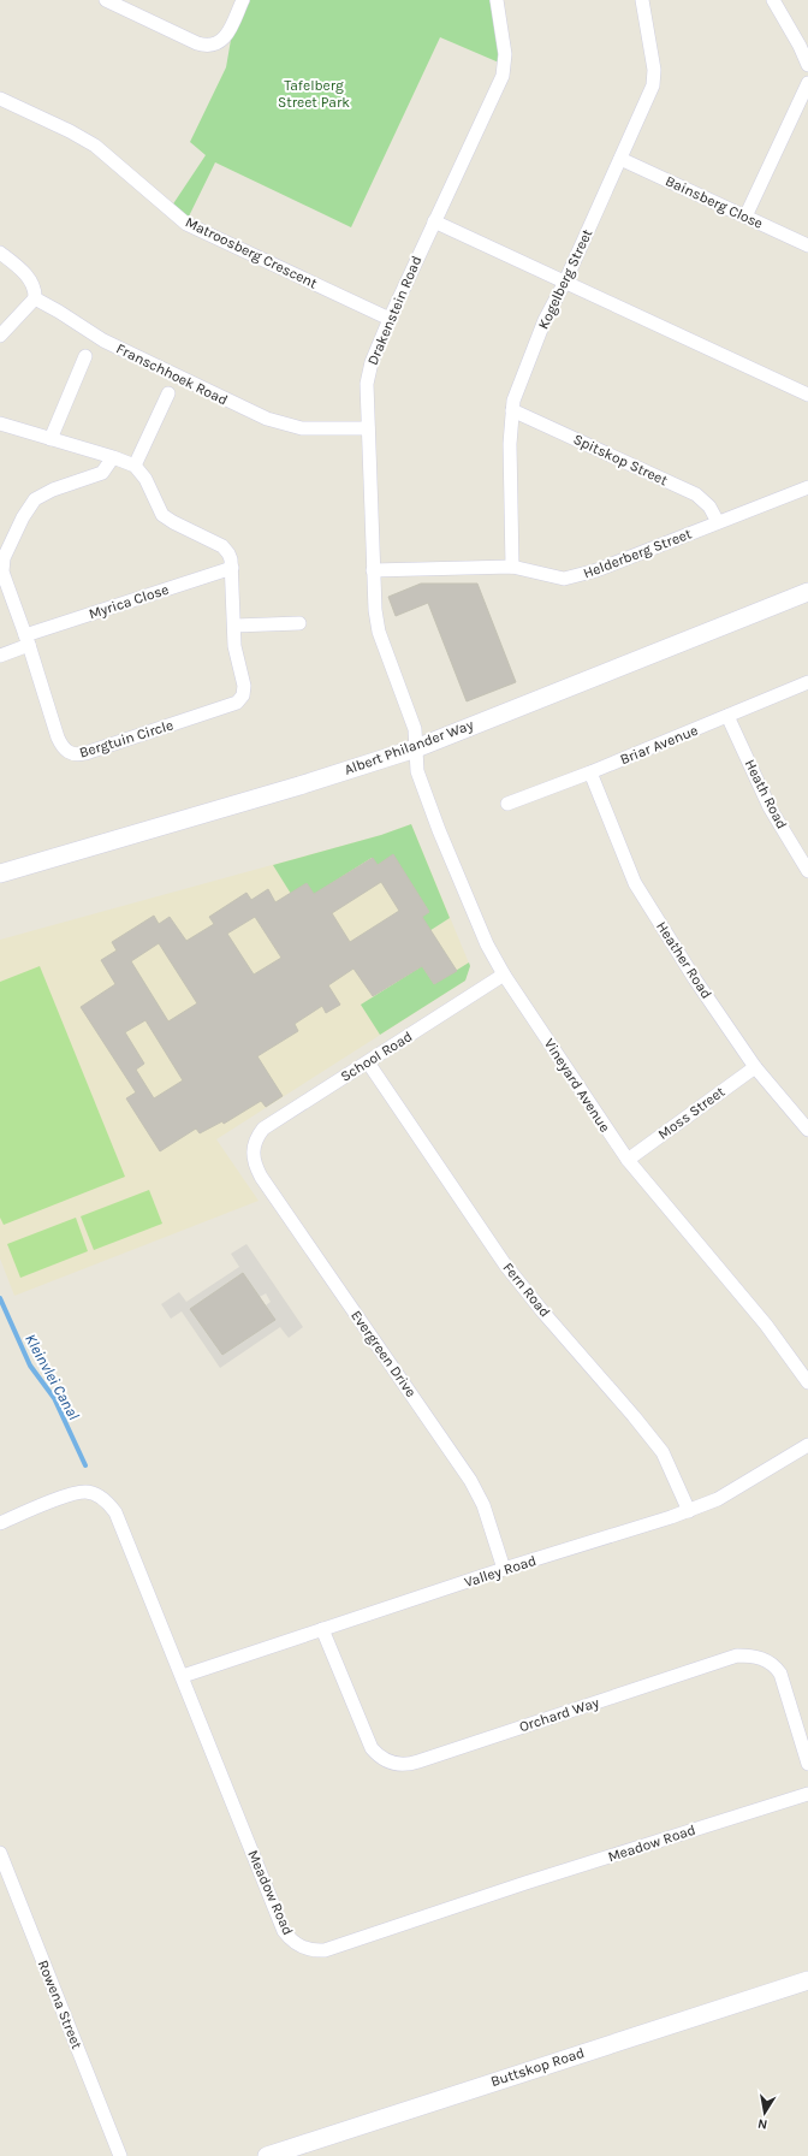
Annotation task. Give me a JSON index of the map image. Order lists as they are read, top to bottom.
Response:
{
  "streets": {
    "street": [
      "Bainsberg Close",
      "Matroosberg Crescent",
      "Kogelberg Street",
      "Drakenstein Road",
      "Franschhoek Road",
      "Spitskop Street",
      "Helderberg Street",
      "Myrica Close",
      "Bergtuin Circle",
      "Briar Avenue",
      "Albert Philander Way",
      "Heath Road",
      "Heather Road",
      "School Road",
      "Vineyard Avenue",
      "Moss Street",
      "Fern Road",
      "Evergreen Drive",
      "Valley Road",
      "Orchard Way",
      "Meadow Road",
      "Rowena Street",
      "Buttskop Road"
    ]
  },
  "crossings": [
    ["Bainsberg Close", "Kogelberg Street"],
    ["Matroosberg Crescent", "Drakenstein Road"],
    ["Kogelberg Street", "Spitskop Street"],
    ["Kogelberg Street", "Helderberg Street"],
    ["Drakenstein Road", "Franschhoek Road"],
    ["Drakenstein Road", "Helderberg Street"],
    ["Drakenstein Road", "Albert Philander Way"],
    ["Drakenstein Road", "Vineyard Avenue"],
    ["Spitskop Street", "Helderberg Street"],
    ["Myrica Close", "Bergtuin Circle"],
    ["Briar Avenue", "Heath Road"],
    ["Briar Avenue", "Heather Road"],
    ["Albert Philander Way", "Vineyard Avenue"],
    ["Heather Road", "Moss Street"],
    ["School Road", "Vineyard Avenue"],
    ["School Road", "Fern Road"],
    ["School Road", "Evergreen Drive"],
    ["Vineyard Avenue", "Moss Street"],
    ["Fern Road", "Valley Road"],
    ["Evergreen Drive", "Valley Road"],
    ["Valley Road", "Orchard Way"],
    ["Valley Road", "Meadow Road"]
  ],
  "water": ["Kleinvlei Canal"],
  "parks": ["Tafelberg Street Park"],
  "north": "bottom"
}
